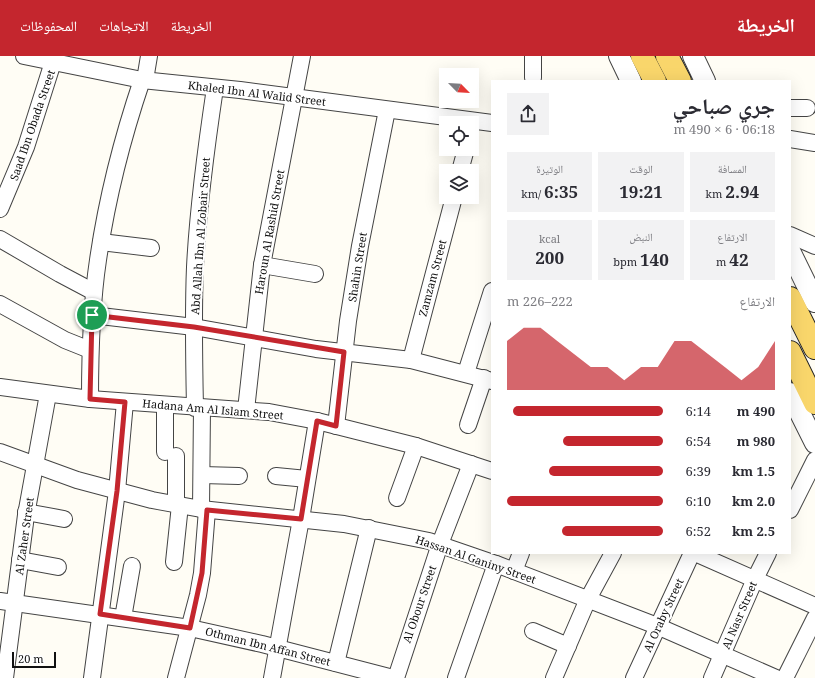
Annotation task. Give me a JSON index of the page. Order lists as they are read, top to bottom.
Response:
{
  "streets": {
    "street": [
      "Khaled Ibn Al Walid Street",
      "Saad Ibn Obada Street",
      "Haroun Al Rashid Street",
      "Abd Allah Ibn Al Zobair Street",
      "Shahin Street",
      "Zamzam Street",
      "Hadana Am Al Islam Street",
      "Al Zaher Street",
      "Hassan Al Ganiny Street",
      "Al Obour Street",
      "Al Oraby Street",
      "Al Nasr Street",
      "Othman Ibn Affan Street"
    ]
  },
  "crossings": [
    ["Khaled Ibn Al Walid Street", "Saad Ibn Obada Street"],
    ["Khaled Ibn Al Walid Street", "Haroun Al Rashid Street"],
    ["Khaled Ibn Al Walid Street", "Abd Allah Ibn Al Zobair Street"],
    ["Khaled Ibn Al Walid Street", "Shahin Street"],
    ["Haroun Al Rashid Street", "Hadana Am Al Islam Street"],
    ["Abd Allah Ibn Al Zobair Street", "Hadana Am Al Islam Street"],
    ["Abd Allah Ibn Al Zobair Street", "Hassan Al Ganiny Street"],
    ["Abd Allah Ibn Al Zobair Street", "Othman Ibn Affan Street"],
    ["Shahin Street", "Hadana Am Al Islam Street"],
    ["Hadana Am Al Islam Street", "Al Zaher Street"],
    ["Hadana Am Al Islam Street", "Al Obour Street"],
    ["Al Zaher Street", "Hassan Al Ganiny Street"],
    ["Al Zaher Street", "Othman Ibn Affan Street"],
    ["Hassan Al Ganiny Street", "Al Obour Street"],
    ["Hassan Al Ganiny Street", "Al Oraby Street"],
    ["Hassan Al Ganiny Street", "Al Nasr Street"],
    ["Al Obour Street", "Othman Ibn Affan Street"]
  ],
  "scale_bar": "20 m",
  "north": "bottom right",
  "page": {
    "header": "الخريطة",
    "nav": ["الخريطة", "الاتجاهات", "المحفوظات"],
    "heading": ["جري صباحي", "06:18 · 6 × 490 m"],
    "stats": [
      ["المسافة", "2.94 km"],
      ["الوقت", "19:21"],
      ["الوتيرة", "6:35 /km"],
      ["الارتفاع", "42 m"],
      ["النبض", "140 bpm"],
      ["kcal", "200"]
    ],
    "chart": ["الارتفاع", "222–226 m"],
    "list": [
      {
        "name": "490 m",
        "note": "6:14"
      },
      {
        "name": "980 m",
        "note": "6:54"
      },
      {
        "name": "1.5 km",
        "note": "6:39"
      },
      {
        "name": "2.0 km",
        "note": "6:10"
      },
      {
        "name": "2.5 km",
        "note": "6:52"
      }
    ],
    "scale": "20 m"
  }
}
